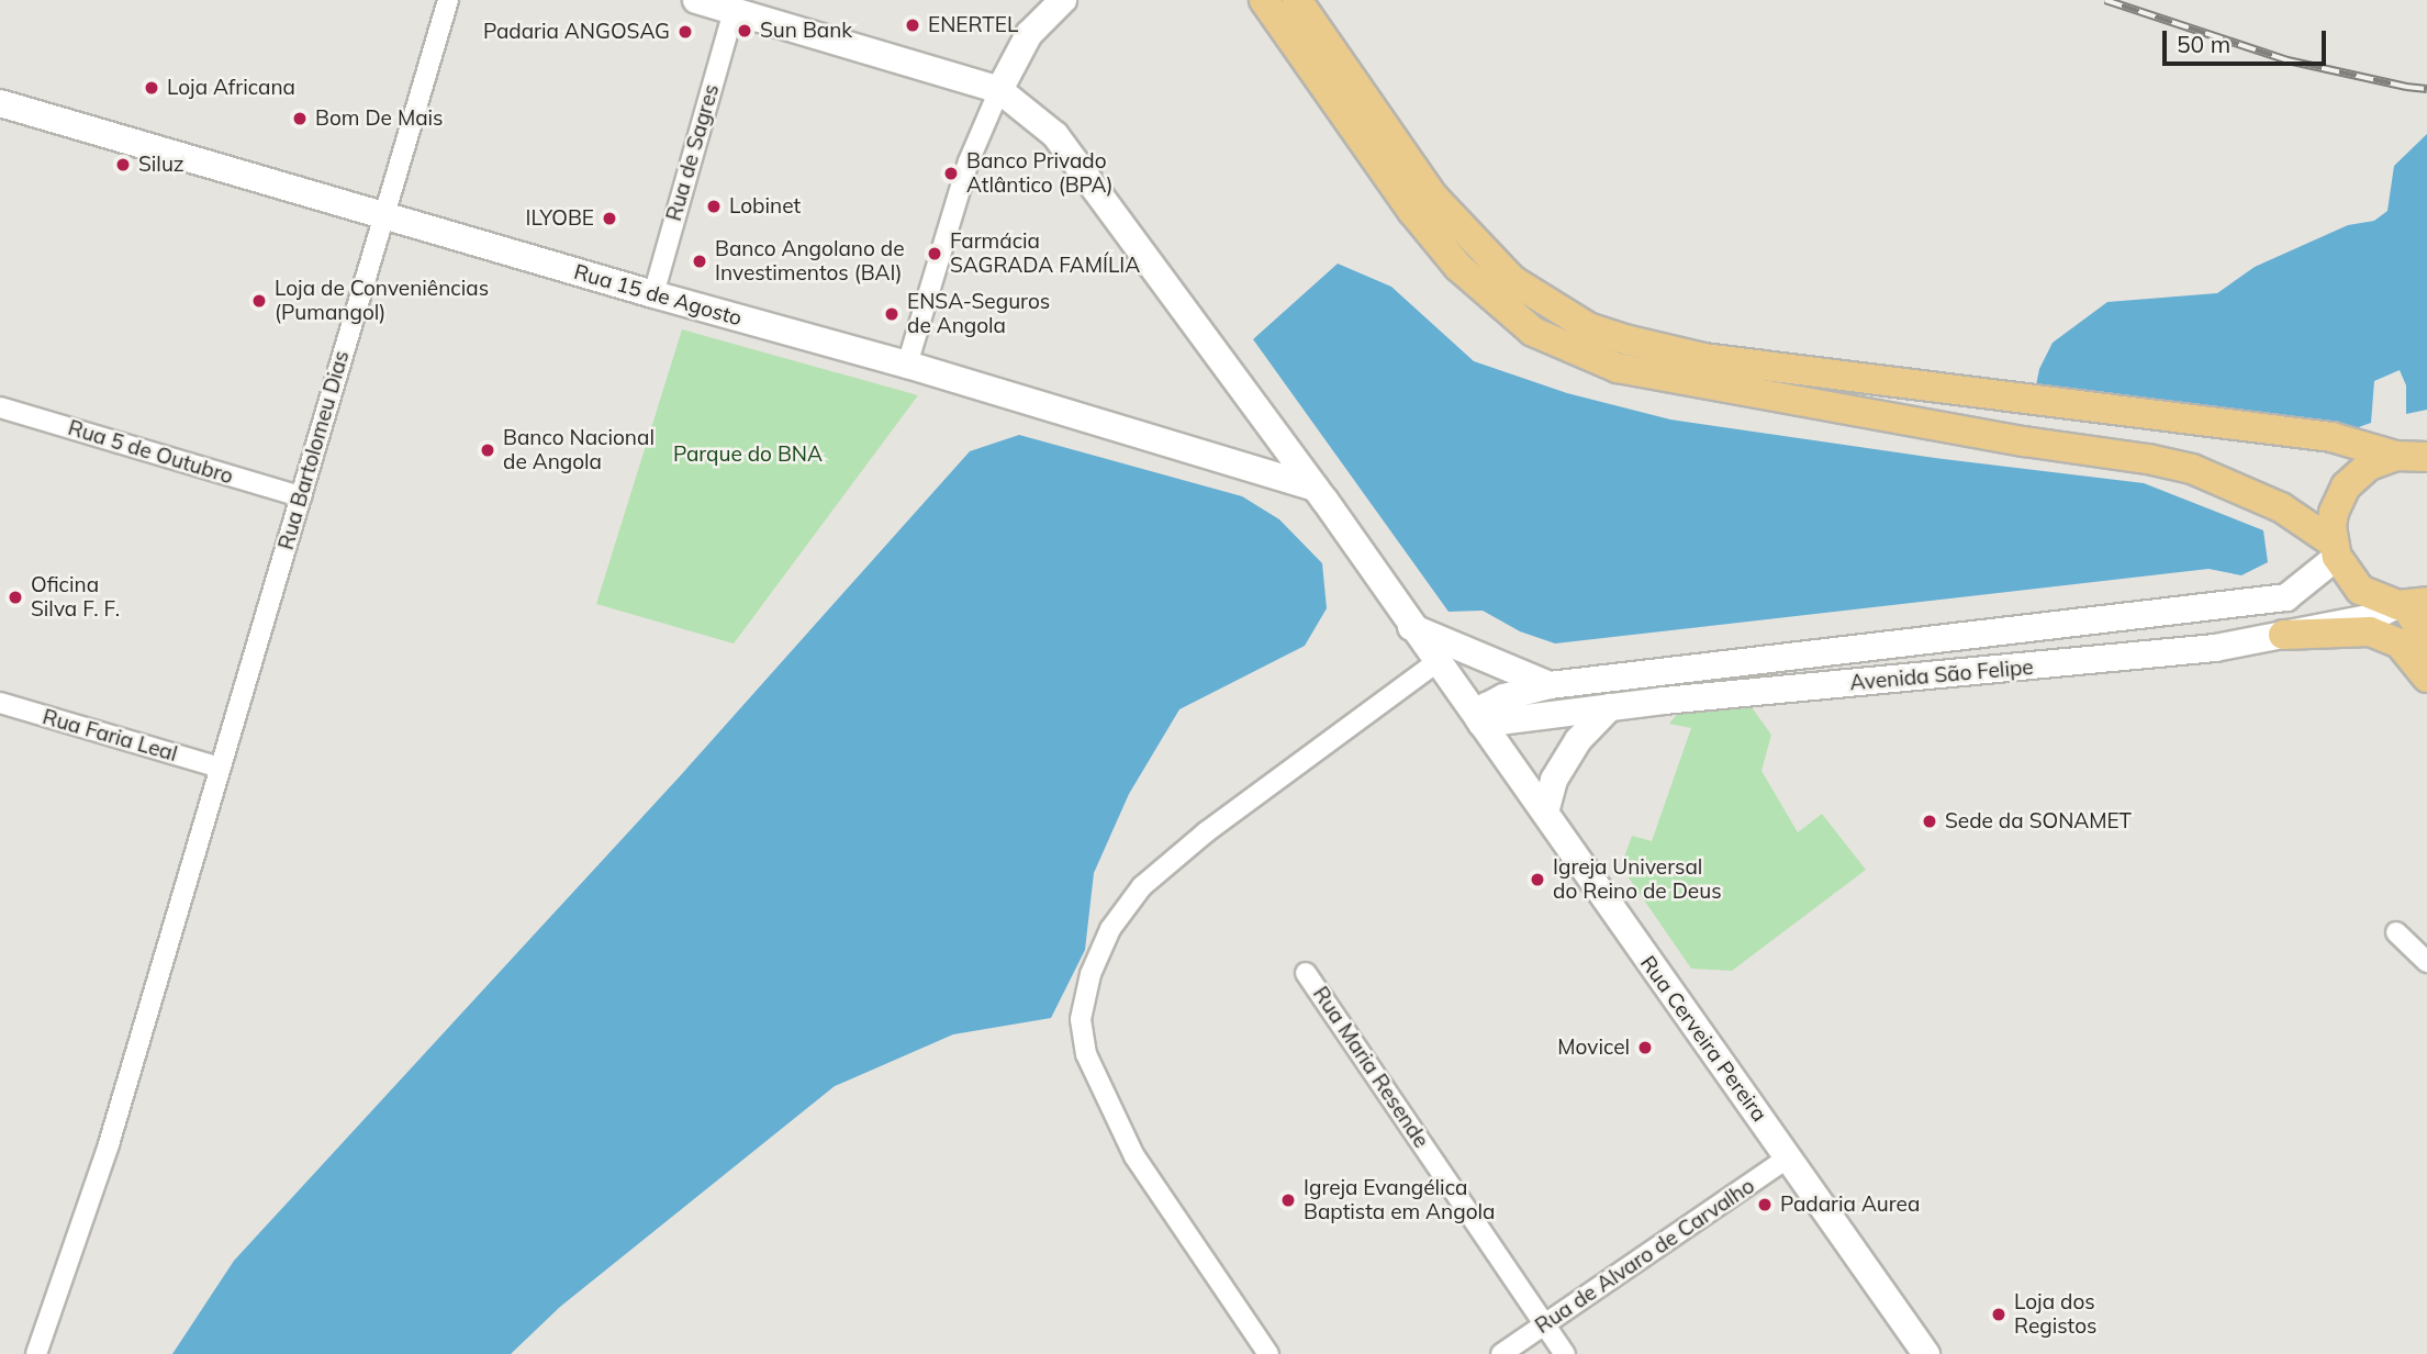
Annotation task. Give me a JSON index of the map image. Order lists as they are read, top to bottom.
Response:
{
  "streets": {
    "street": [
      "Rua de Sagres",
      "Rua 15 de Agosto",
      "Rua Bartolomeu Dias",
      "Rua 5 de Outubro",
      "Avenida São Felipe",
      "Rua Faria Leal",
      "Rua Cerveira Pereira",
      "Rua Maria Resende",
      "Rua de Alvaro de Carvalho"
    ]
  },
  "crossings": [
    ["Rua de Sagres", "Rua 15 de Agosto"],
    ["Rua 15 de Agosto", "Rua Bartolomeu Dias"],
    ["Rua 15 de Agosto", "Rua Cerveira Pereira"],
    ["Rua Bartolomeu Dias", "Rua 5 de Outubro"],
    ["Rua Bartolomeu Dias", "Rua Faria Leal"],
    ["Avenida São Felipe", "Rua Cerveira Pereira"],
    ["Rua Cerveira Pereira", "Rua de Alvaro de Carvalho"],
    ["Rua Maria Resende", "Rua de Alvaro de Carvalho"]
  ],
  "parks": ["Parque do BNA"],
  "places": [
    "ENERTEL",
    "Sun Bank",
    "Padaria ANGOSAG",
    "Loja Africana",
    "Bom De Mais",
    "Siluz",
    "Banco Privado Atlântico (BPA)",
    "Lobinet",
    "ILYOBE",
    "Farmácia SAGRADA FAMÍLIA",
    "Banco Angolano de Investimentos (BAI)",
    "Loja de Conveniências (Pumangol)",
    "ENSA-Seguros de Angola",
    "Banco Nacional de Angola",
    "Oficina Silva F. F.",
    "Sede da SONAMET",
    "Igreja Universal do Reino de Deus",
    "Movicel",
    "Igreja Evangélica Baptista em Angola",
    "Padaria Aurea",
    "Loja dos Registos"
  ],
  "scale_bar": "50 m"
}
